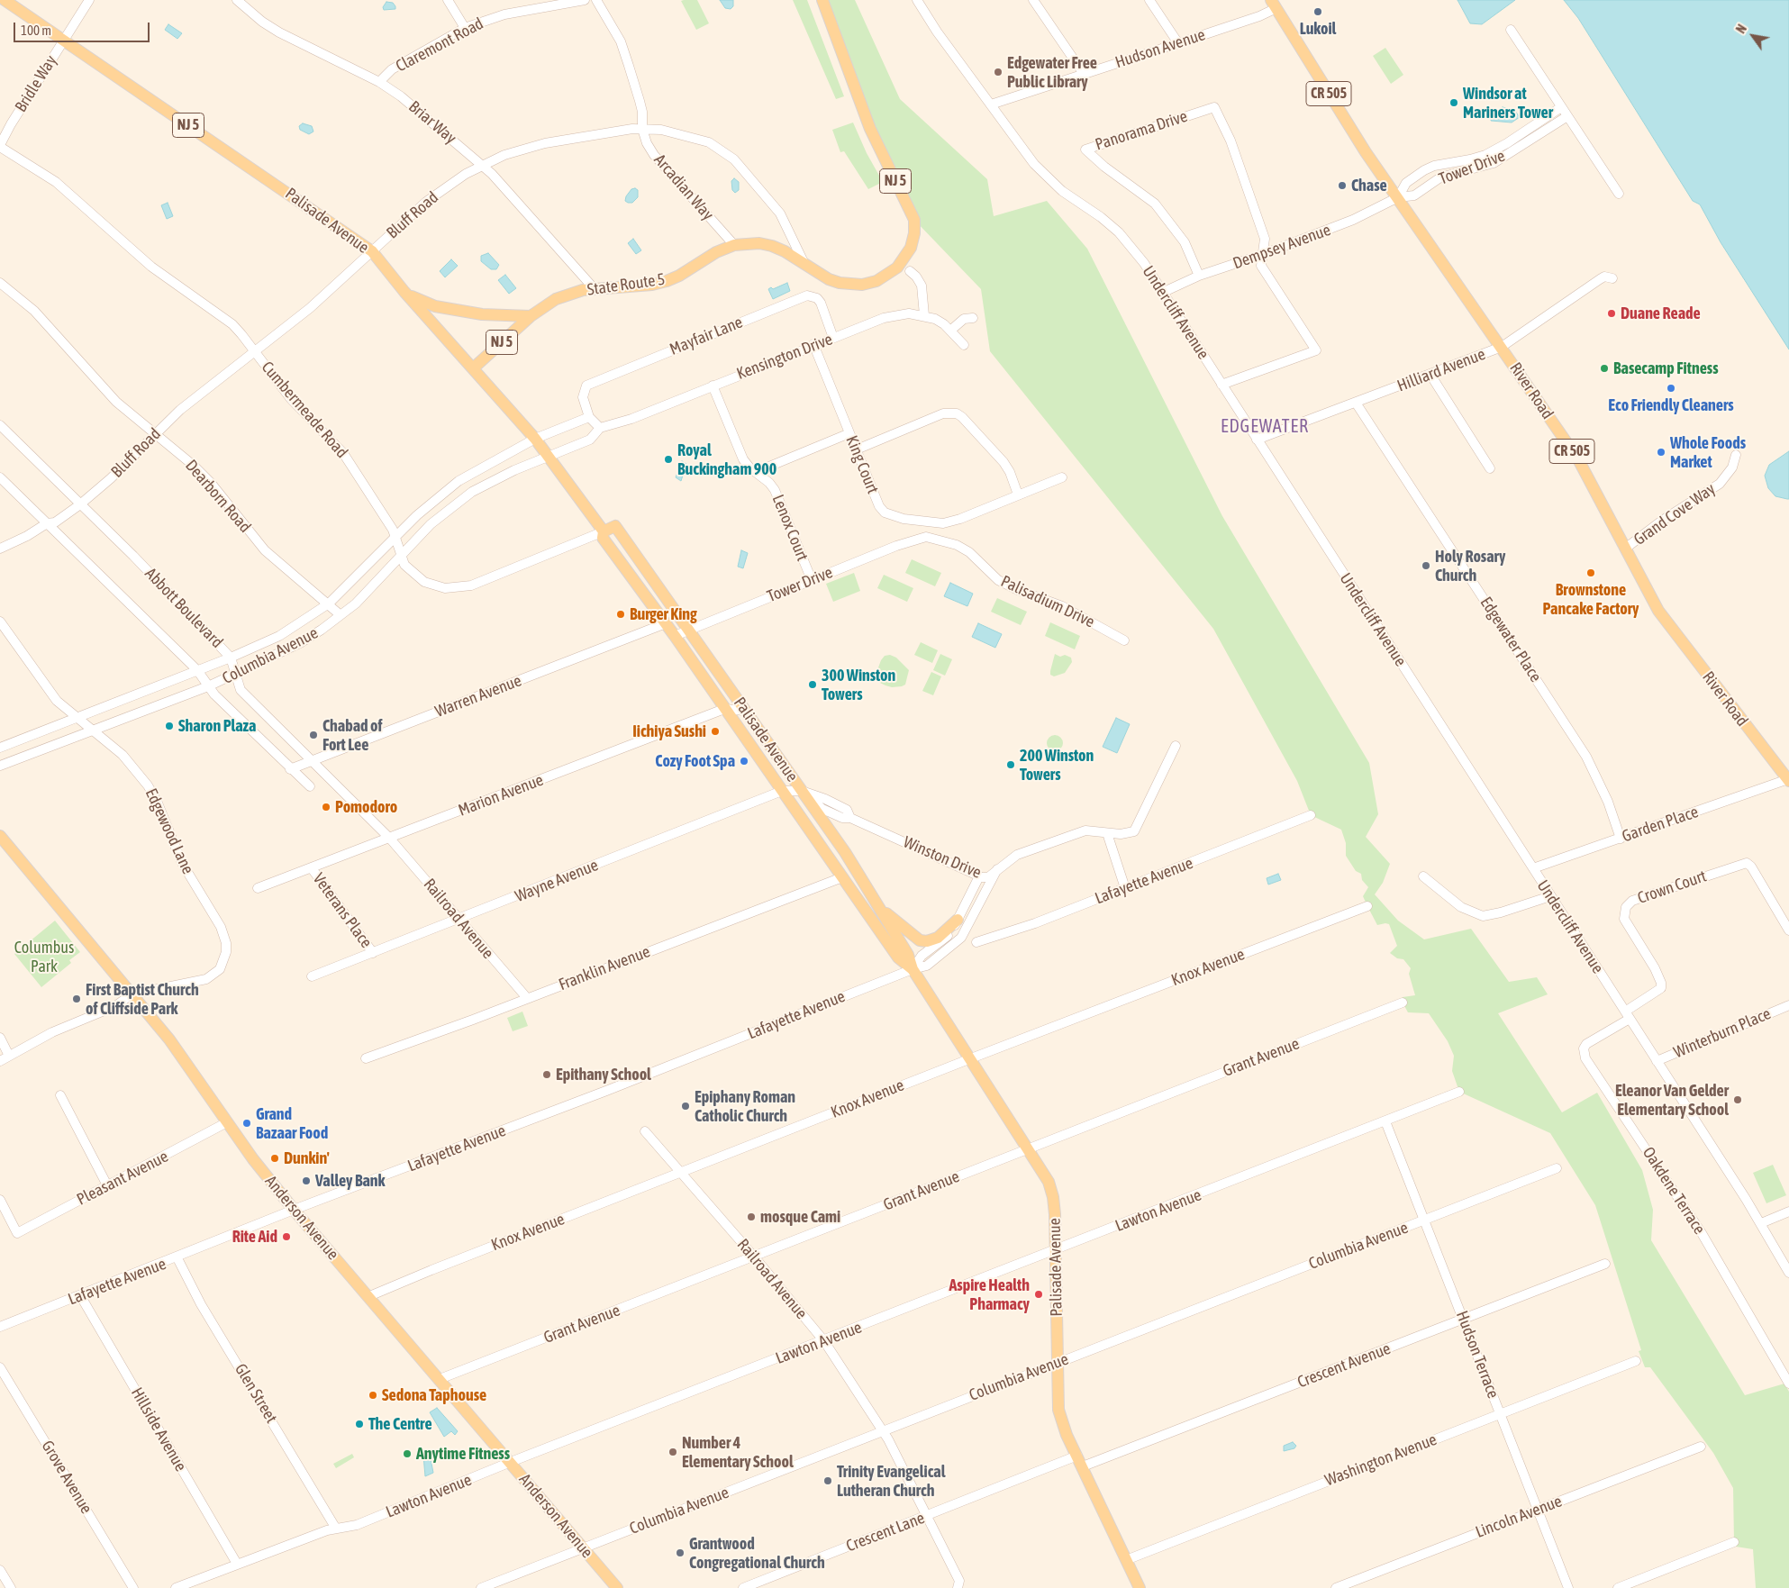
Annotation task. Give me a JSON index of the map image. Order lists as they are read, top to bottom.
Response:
{
  "streets": {
    "main road": [
      "CR 505",
      "NJ 5",
      "Palisade Avenue",
      "State Route 5",
      "River Road",
      "Anderson Avenue"
    ],
    "street": [
      "Claremont Road",
      "Hudson Avenue",
      "Bridle Way",
      "Briar Way",
      "Panorama Drive",
      "Tower Drive",
      "Arcadian Way",
      "Bluff Road",
      "Dempsey Avenue",
      "Undercliff Avenue",
      "Mayfair Lane",
      "Kensington Drive",
      "Hilliard Avenue",
      "Cumbermeade Road",
      "King Court",
      "Dearborn Road",
      "Grand Cove Way",
      "Lenox Court",
      "Palisadium Drive",
      "Abbott Boulevard",
      "Edgewater Place",
      "Columbia Avenue",
      "Warren Avenue",
      "Marion Avenue",
      "Garden Place",
      "Edgewood Lane",
      "Winston Drive",
      "Wayne Avenue",
      "Lafayette Avenue",
      "Crown Court",
      "Veterans Place",
      "Railroad Avenue",
      "Knox Avenue",
      "Franklin Avenue",
      "Winterburn Place",
      "Grant Avenue",
      "Pleasant Avenue",
      "Oakdene Terrace",
      "Lawton Avenue",
      "Hudson Terrace",
      "Crescent Avenue",
      "Glen Street",
      "Hillside Avenue",
      "Washington Avenue",
      "Grove Avenue",
      "Lincoln Avenue",
      "Crescent Lane"
    ]
  },
  "crossings": [
    ["Claremont Road", "Briar Way"],
    ["Hudson Avenue", "Undercliff Avenue"],
    ["Hudson Avenue", "River Road"],
    ["Bridle Way", "Palisade Avenue"],
    ["Bridle Way", "Cumbermeade Road"],
    ["Briar Way", "Bluff Road"],
    ["Briar Way", "State Route 5"],
    ["NJ 5", "Palisade Avenue"],
    ["NJ 5", "State Route 5"],
    ["Panorama Drive", "Dempsey Avenue"],
    ["Tower Drive", "Palisade Avenue"],
    ["Tower Drive", "Dempsey Avenue"],
    ["Tower Drive", "River Road"],
    ["Tower Drive", "Lenox Court"],
    ["Tower Drive", "Palisadium Drive"],
    ["Arcadian Way", "Bluff Road"],
    ["Arcadian Way", "State Route 5"],
    ["Bluff Road", "Palisade Avenue"],
    ["Bluff Road", "State Route 5"],
    ["Bluff Road", "Cumbermeade Road"],
    ["Bluff Road", "Dearborn Road"],
    ["Bluff Road", "Abbott Boulevard"],
    ["Palisade Avenue", "State Route 5"],
    ["Palisade Avenue", "Kensington Drive"],
    ["Palisade Avenue", "Cumbermeade Road"],
    ["Palisade Avenue", "Columbia Avenue"],
    ["Palisade Avenue", "Warren Avenue"],
    ["Palisade Avenue", "Marion Avenue"],
    ["Palisade Avenue", "Winston Drive"],
    ["Palisade Avenue", "Wayne Avenue"],
    ["Palisade Avenue", "Lafayette Avenue"],
    ["Palisade Avenue", "Knox Avenue"],
    ["Palisade Avenue", "Franklin Avenue"],
    ["Palisade Avenue", "Grant Avenue"],
    ["Palisade Avenue", "Lawton Avenue"],
    ["Palisade Avenue", "Crescent Avenue"],
    ["Palisade Avenue", "Washington Avenue"],
    ["Palisade Avenue", "Crescent Lane"],
    ["Dempsey Avenue", "Undercliff Avenue"],
    ["Dempsey Avenue", "River Road"],
    ["Undercliff Avenue", "Hilliard Avenue"],
    ["Undercliff Avenue", "Garden Place"],
    ["Undercliff Avenue", "Crown Court"],
    ["Undercliff Avenue", "Winterburn Place"],
    ["Undercliff Avenue", "Oakdene Terrace"],
    ["Mayfair Lane", "Kensington Drive"],
    ["Kensington Drive", "King Court"],
    ["Kensington Drive", "Lenox Court"],
    ["Kensington Drive", "Columbia Avenue"],
    ["Hilliard Avenue", "River Road"],
    ["Hilliard Avenue", "Edgewater Place"],
    ["River Road", "Grand Cove Way"],
    ["River Road", "Garden Place"],
    ["Cumbermeade Road", "Columbia Avenue"],
    ["Dearborn Road", "Columbia Avenue"],
    ["Abbott Boulevard", "Columbia Avenue"],
    ["Abbott Boulevard", "Warren Avenue"],
    ["Abbott Boulevard", "Marion Avenue"],
    ["Abbott Boulevard", "Railroad Avenue"],
    ["Edgewater Place", "Garden Place"],
    ["Columbia Avenue", "Edgewood Lane"],
    ["Columbia Avenue", "Railroad Avenue"],
    ["Columbia Avenue", "Anderson Avenue"],
    ["Columbia Avenue", "Hudson Terrace"],
    ["Marion Avenue", "Veterans Place"],
    ["Marion Avenue", "Railroad Avenue"],
    ["Edgewood Lane", "Anderson Avenue"],
    ["Winston Drive", "Wayne Avenue"],
    ["Winston Drive", "Lafayette Avenue"],
    ["Wayne Avenue", "Veterans Place"],
    ["Wayne Avenue", "Railroad Avenue"],
    ["Lafayette Avenue", "Anderson Avenue"],
    ["Lafayette Avenue", "Glen Street"],
    ["Lafayette Avenue", "Hillside Avenue"],
    ["Crown Court", "Oakdene Terrace"],
    ["Railroad Avenue", "Knox Avenue"],
    ["Railroad Avenue", "Franklin Avenue"],
    ["Railroad Avenue", "Grant Avenue"],
    ["Railroad Avenue", "Lawton Avenue"],
    ["Railroad Avenue", "Crescent Lane"],
    ["Knox Avenue", "Anderson Avenue"],
    ["Grant Avenue", "Anderson Avenue"],
    ["Pleasant Avenue", "Anderson Avenue"],
    ["Lawton Avenue", "Anderson Avenue"],
    ["Lawton Avenue", "Hudson Terrace"],
    ["Lawton Avenue", "Glen Street"],
    ["Lawton Avenue", "Hillside Avenue"],
    ["Hudson Terrace", "Crescent Avenue"],
    ["Hudson Terrace", "Washington Avenue"],
    ["Hudson Terrace", "Lincoln Avenue"]
  ],
  "districts": ["EDGEWATER"],
  "parks": ["Columbus Park"],
  "places": [
    "Lukoil",
    "Edgewater Free Public Library",
    "Windsor at Mariners Tower",
    "Chase",
    "Duane Reade",
    "Basecamp Fitness",
    "Eco Friendly Cleaners",
    "Whole Foods Market",
    "Royal Buckingham 900",
    "Holy Rosary Church",
    "Brownstone Pancake Factory",
    "Burger King",
    "300 Winston Towers",
    "Sharon Plaza",
    "Iichiya Sushi",
    "Chabad of Fort Lee",
    "Cozy Foot Spa",
    "200 Winston Towers",
    "Pomodoro",
    "First Baptist Church of Cliffside Park",
    "Epithany School",
    "Eleanor Van Gelder Elementary School",
    "Epiphany Roman Catholic Church",
    "Grand Bazaar Food",
    "Dunkin'",
    "Valley Bank",
    "mosque Cami",
    "Rite Aid",
    "Aspire Health Pharmacy",
    "Sedona Taphouse",
    "The Centre",
    "Number 4 Elementary School",
    "Anytime Fitness",
    "Trinity Evangelical Lutheran Church",
    "Grantwood Congregational Church"
  ],
  "scale_bar": "100 m",
  "north": "top left"
}
